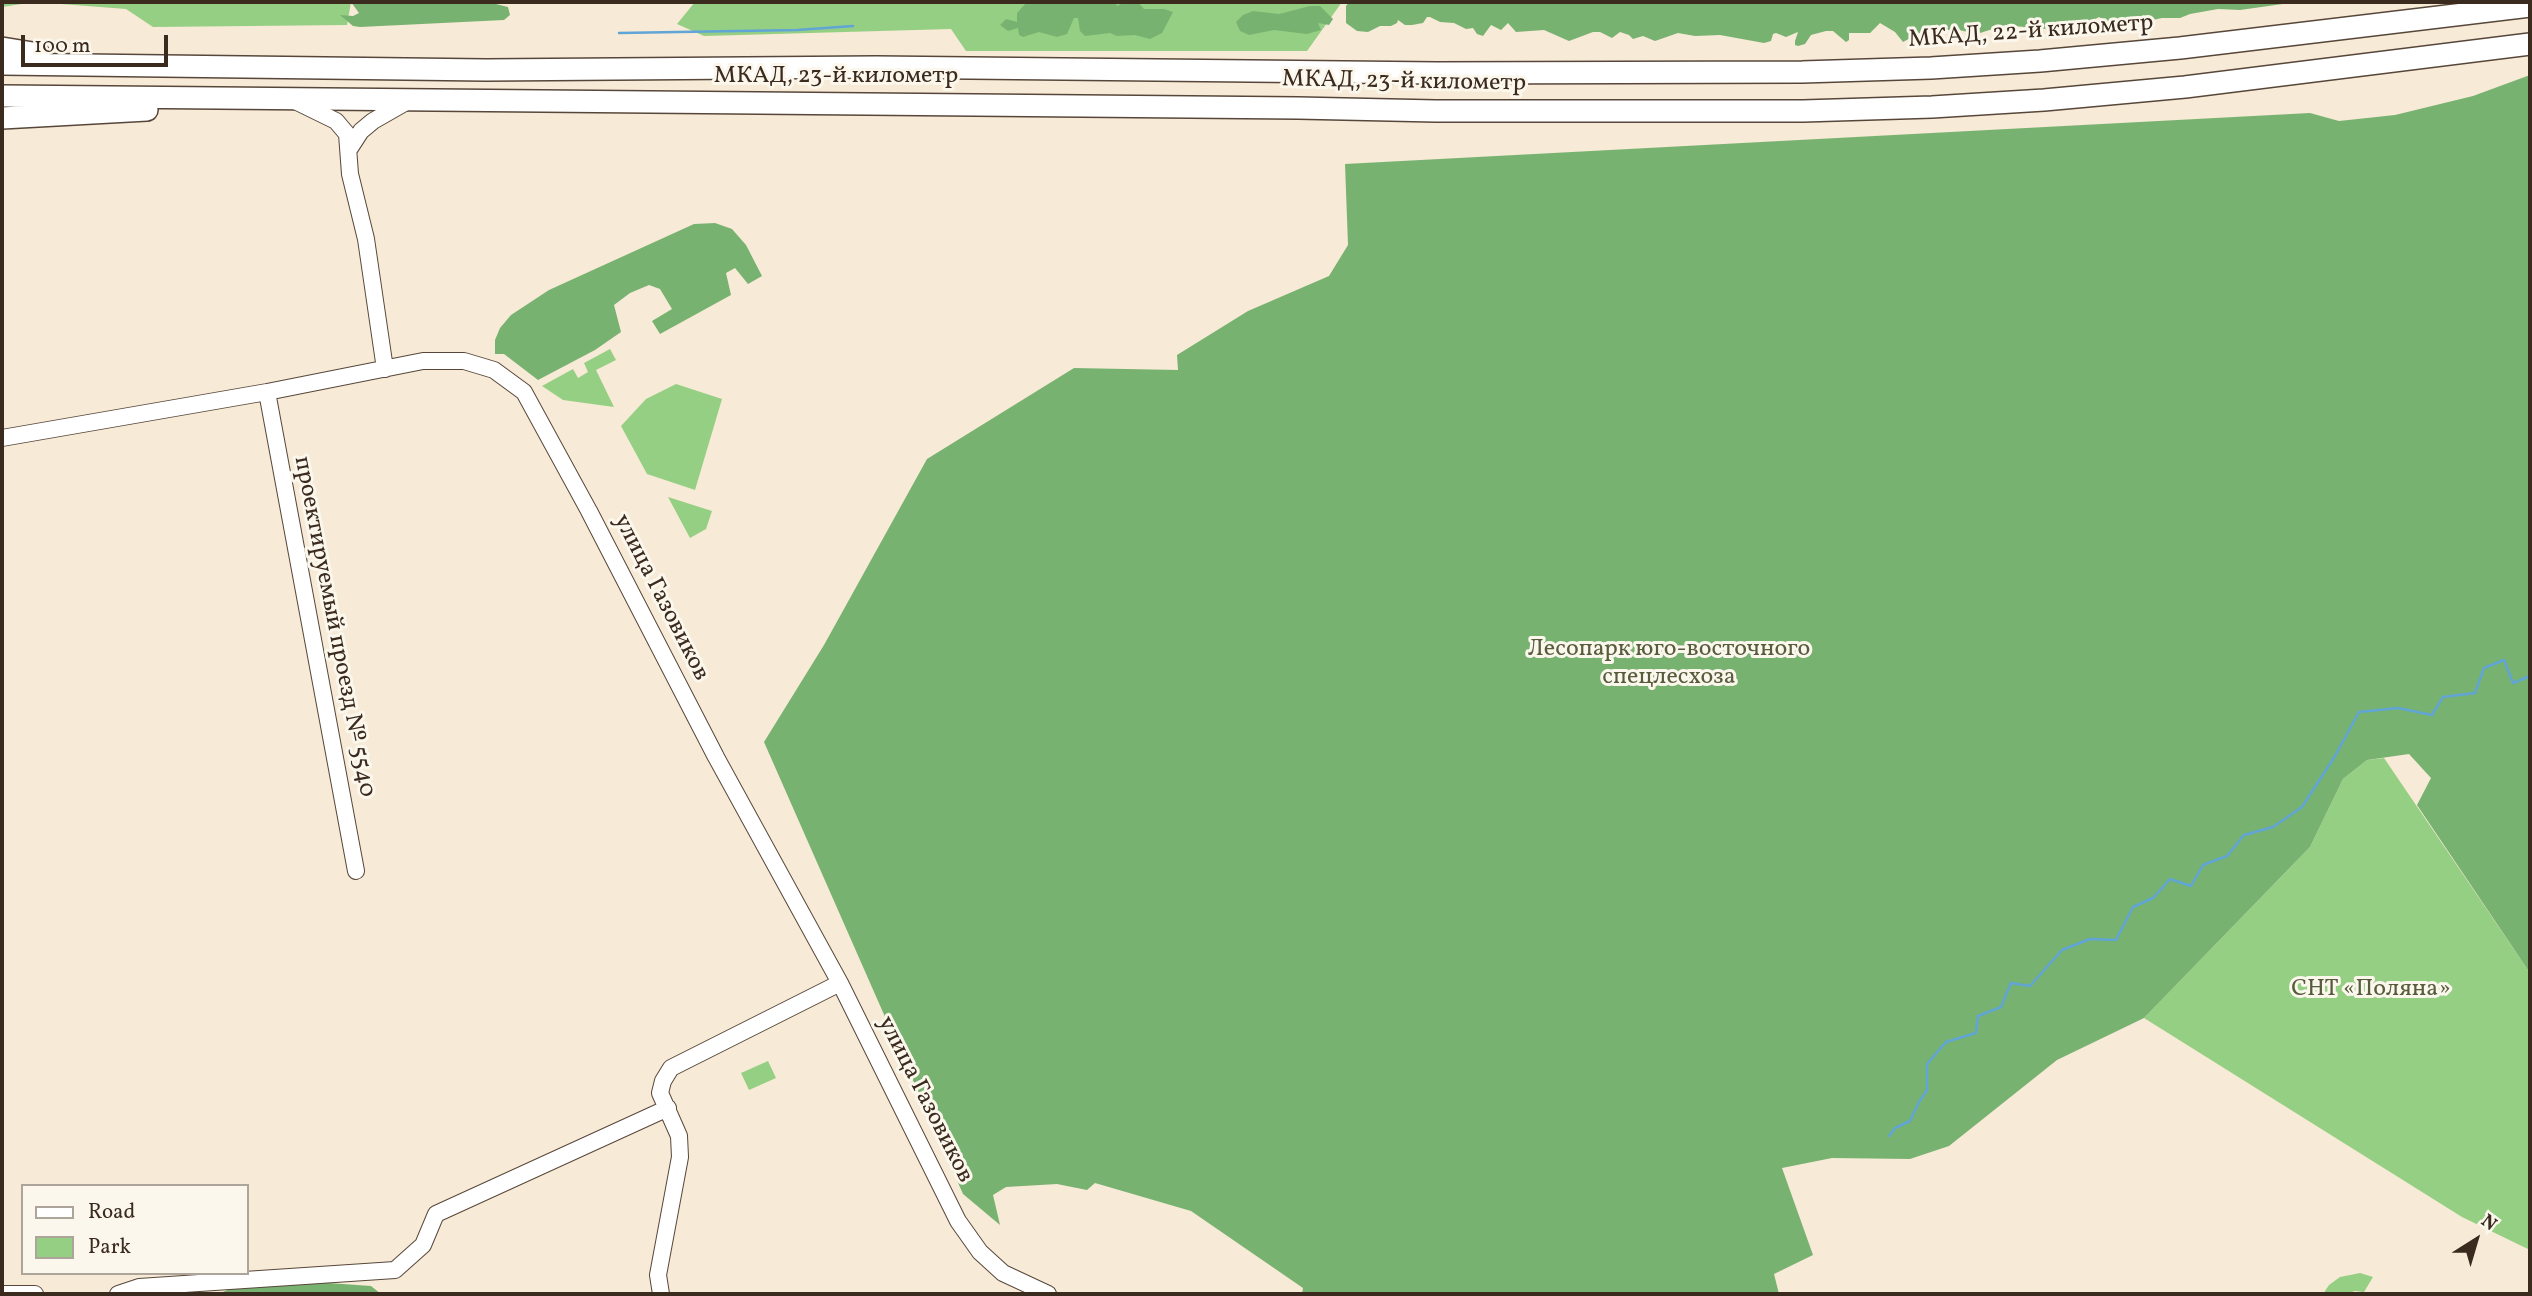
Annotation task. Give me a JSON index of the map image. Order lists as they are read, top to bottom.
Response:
{
  "streets": {
    "highway": ["МКАД, 22-й километр", "МКАД, 23-й километр"],
    "street": ["улица Газовиков", "проектируемый проезд № 5540"]
  },
  "crossings": [
    ["МКАД, 22-й километр", "МКАД, 23-й километр"],
    ["улица Газовиков", "проектируемый проезд № 5540"]
  ],
  "parks": ["Лесопарк юго-восточного спецлесхоза", "СНТ «Поляна»"],
  "legend": ["Road", "Park"],
  "scale_bar": "100 m",
  "north": "top right"
}
